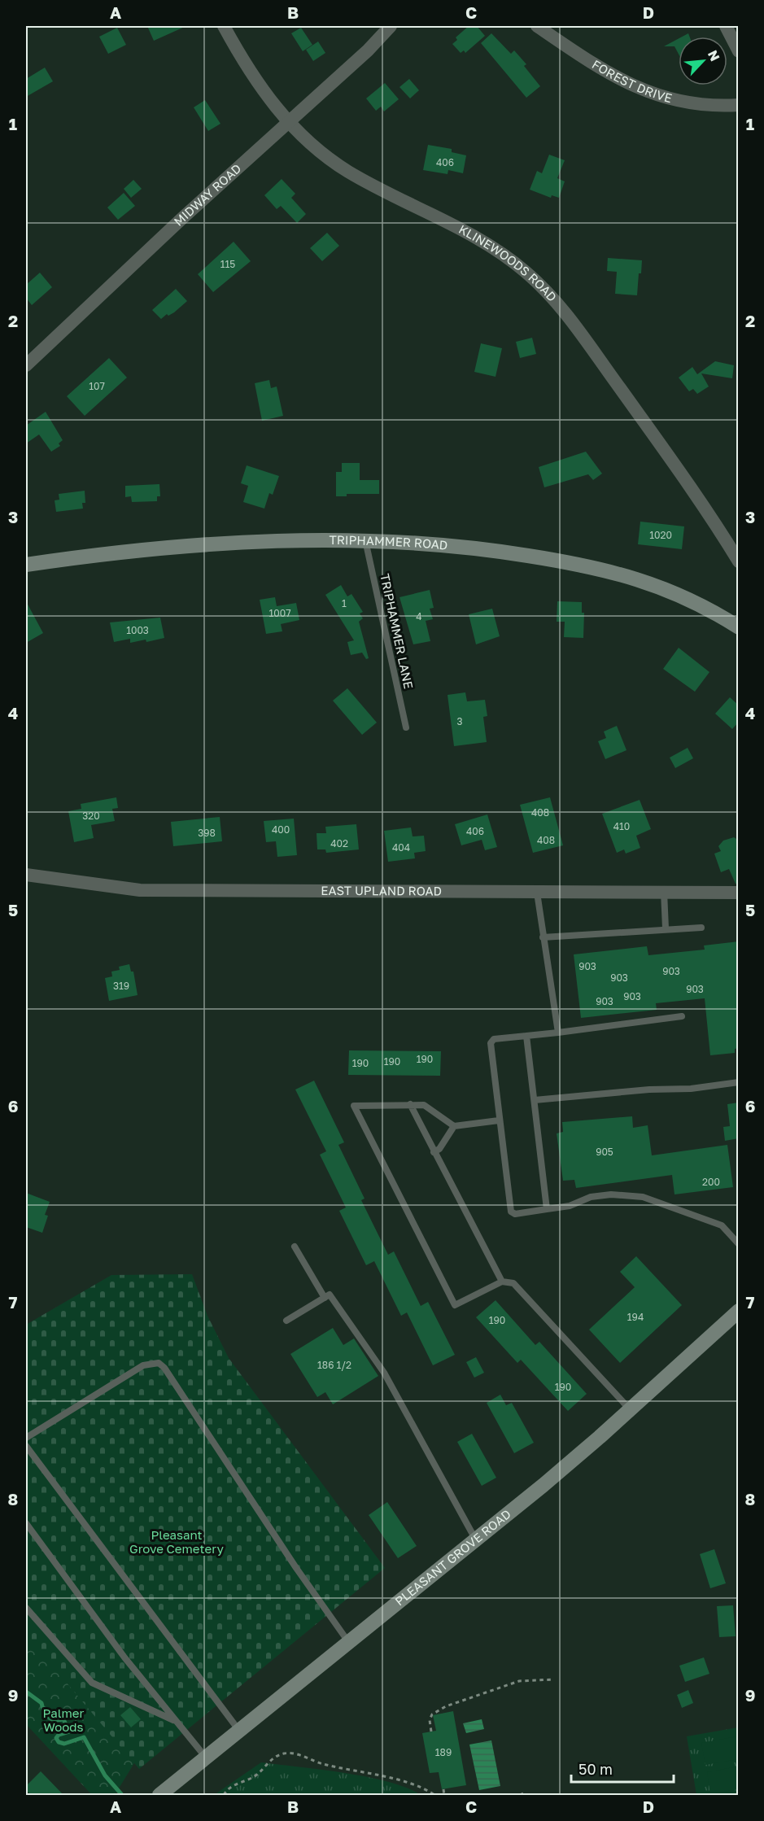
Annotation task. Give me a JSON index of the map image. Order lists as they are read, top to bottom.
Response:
{
  "streets": {
    "street": [
      "FOREST DRIVE",
      "MIDWAY ROAD",
      "KLINEWOODS ROAD",
      "TRIPHAMMER ROAD",
      "EAST UPLAND ROAD",
      "PLEASANT GROVE ROAD"
    ],
    "lane": ["TRIPHAMMER LANE"]
  },
  "crossings": [
    ["MIDWAY ROAD", "KLINEWOODS ROAD"],
    ["TRIPHAMMER ROAD", "TRIPHAMMER LANE"]
  ],
  "parks": ["Pleasant Grove Cemetery", "Palmer Woods"],
  "house_numbers": [
    "406",
    "115",
    "107",
    "1020",
    "1",
    "1007",
    "4",
    "1003",
    "3",
    "408",
    "320",
    "410",
    "400",
    "406",
    "398",
    "408",
    "402",
    "404",
    "903",
    "903",
    "903",
    "319",
    "903",
    "903",
    "903",
    "190",
    "190",
    "190",
    "905",
    "200",
    "194",
    "190",
    "186 1/2",
    "190",
    "189"
  ],
  "scale_bar": "50 m",
  "north": "top right",
  "grid": {
    "columns": [
      "A",
      "B",
      "C",
      "D"
    ],
    "rows": [
      "1",
      "2",
      "3",
      "4",
      "5",
      "6",
      "7",
      "8",
      "9"
    ]
  }
}
